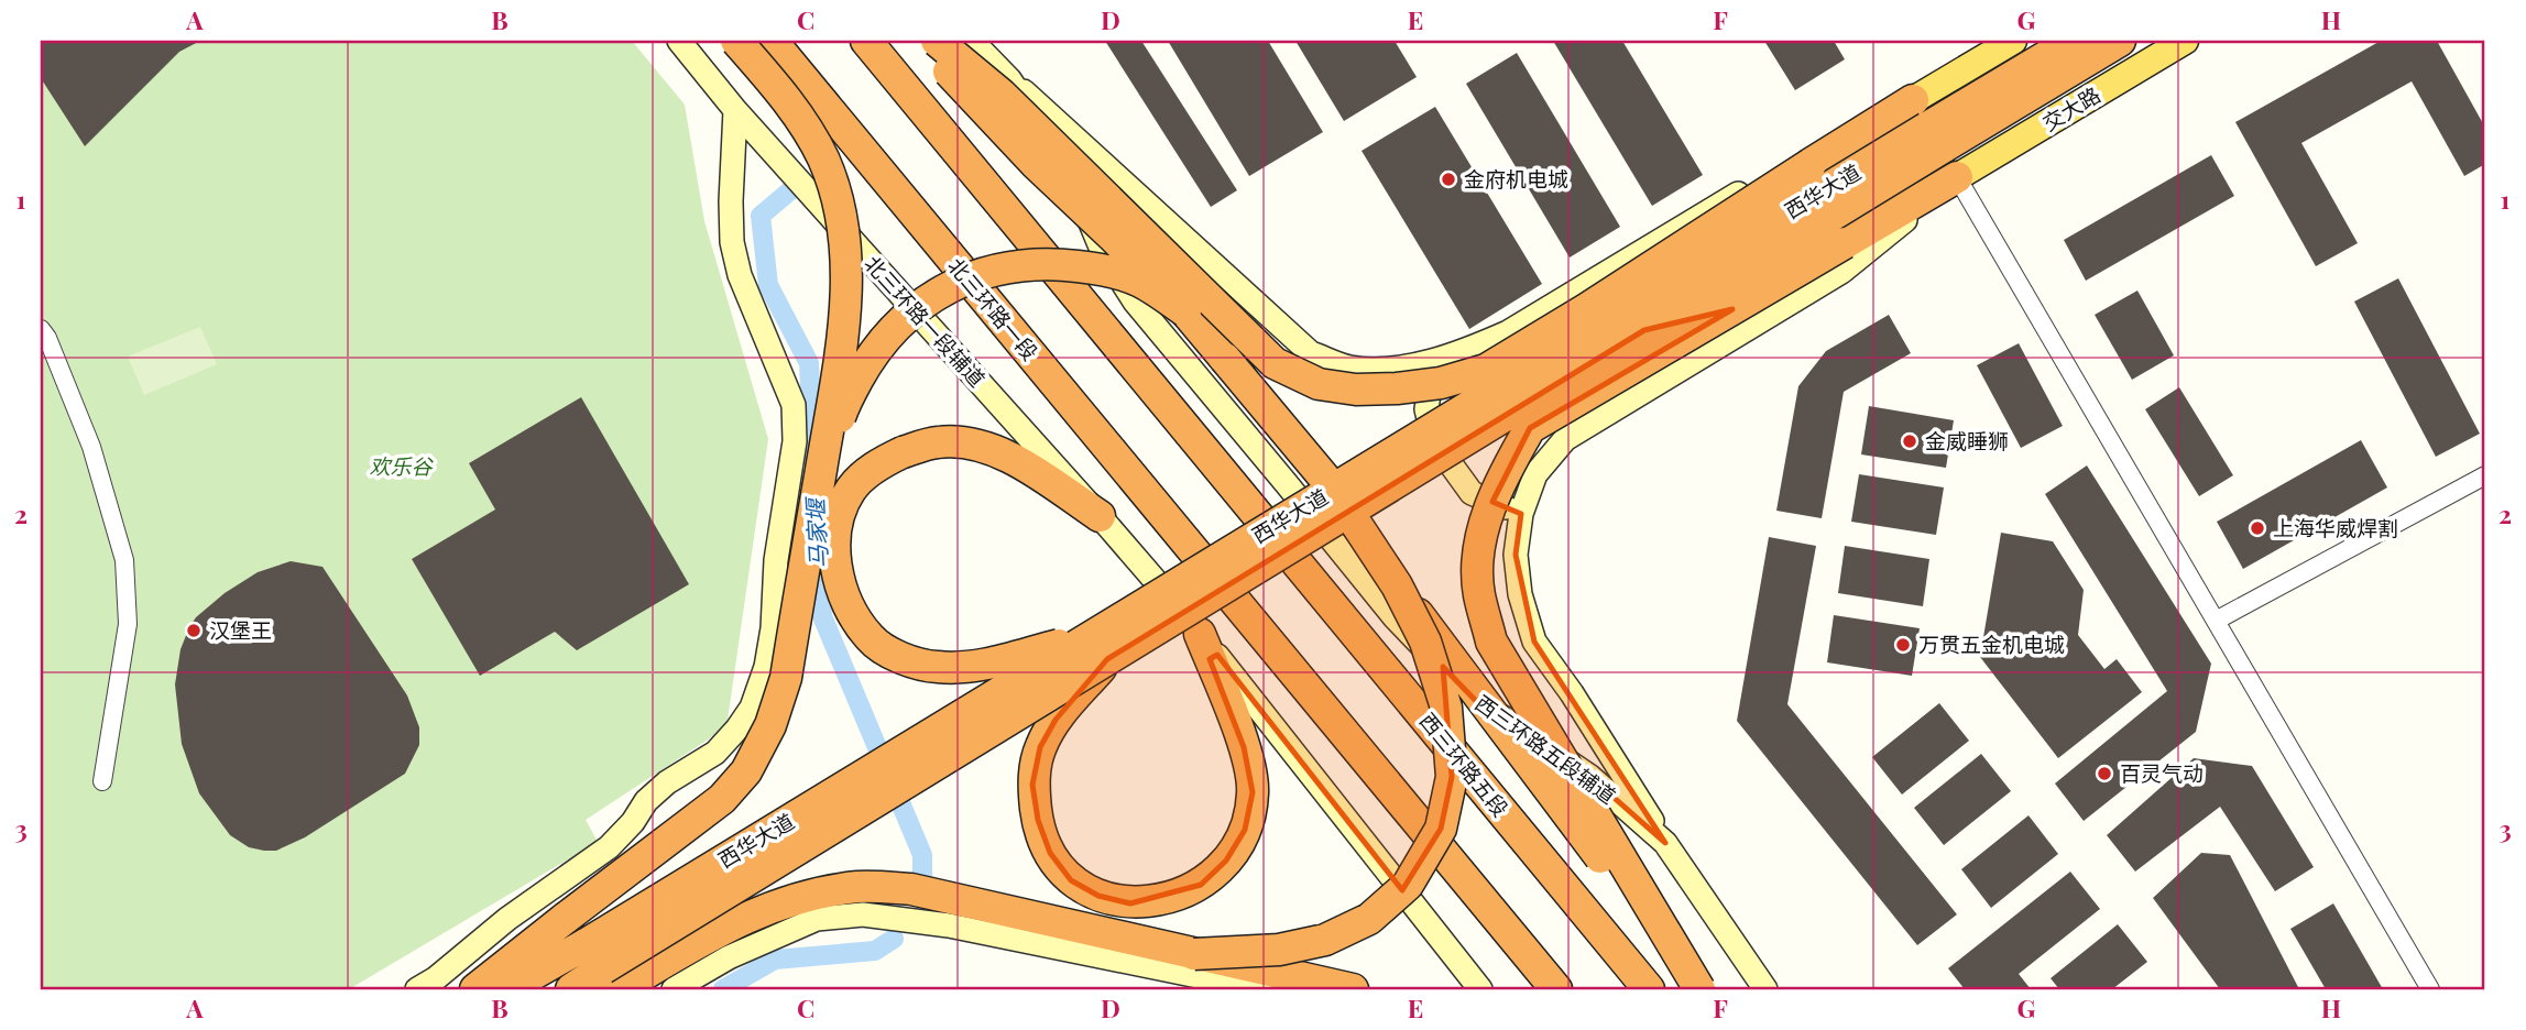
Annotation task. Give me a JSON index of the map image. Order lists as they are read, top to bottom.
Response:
{
  "streets": {
    "highway": ["西华大道", "北三环路一段", "西三环路五段"],
    "main road": ["交大路", "北三环路一段辅道", "西三环路五段辅道"]
  },
  "water": ["马家堰"],
  "parks": ["欢乐谷"],
  "places": [
    "金府机电城",
    "金威睡狮",
    "上海华威焊割",
    "汉堡王",
    "万贯五金机电城",
    "百灵气动"
  ],
  "grid": {
    "columns": [
      "A",
      "B",
      "C",
      "D",
      "E",
      "F",
      "G",
      "H"
    ],
    "rows": ["1", "2", "3"]
  }
}
